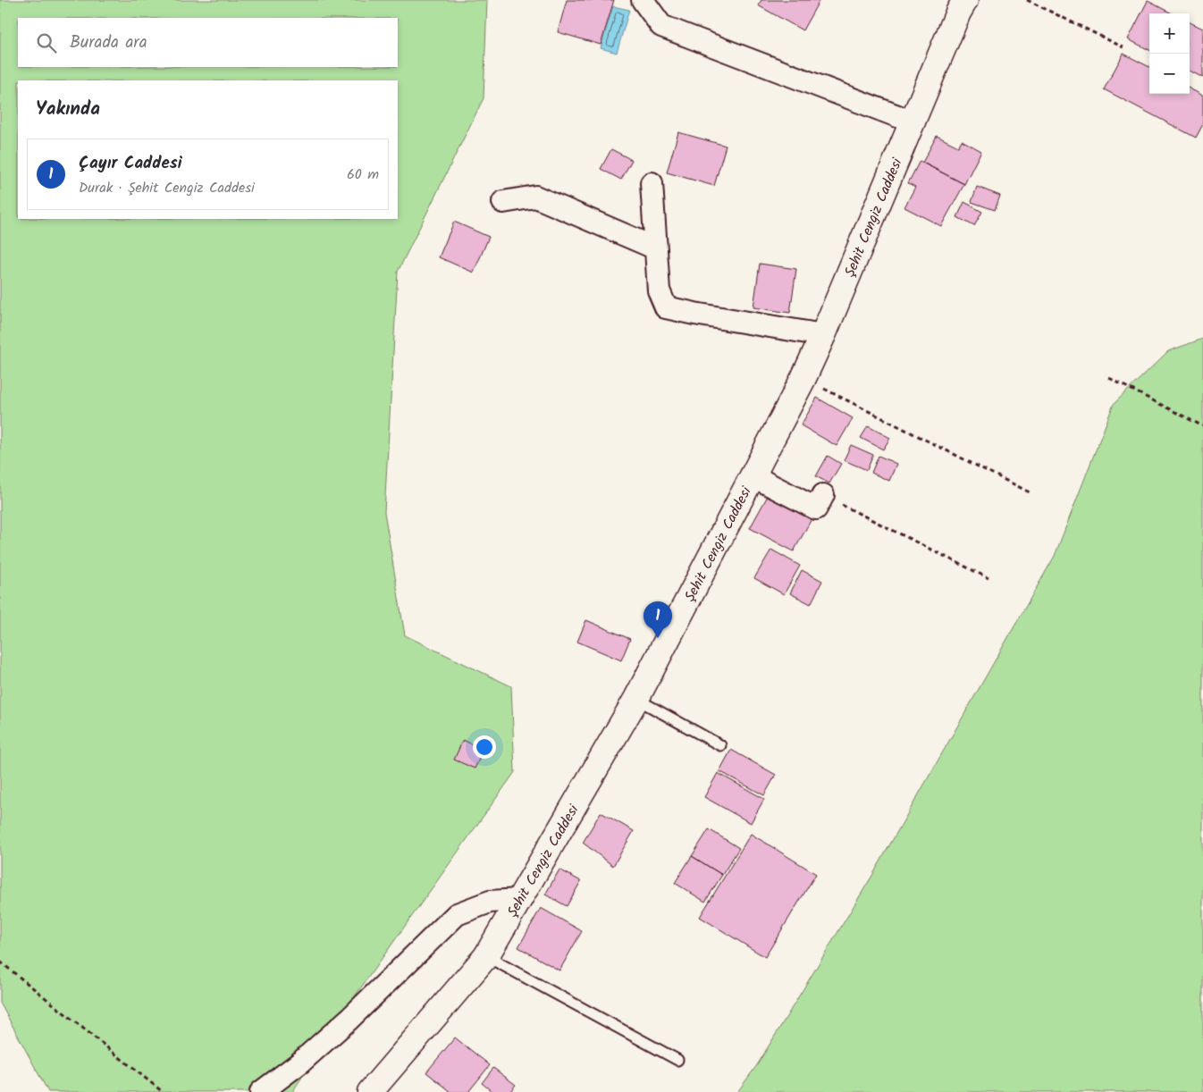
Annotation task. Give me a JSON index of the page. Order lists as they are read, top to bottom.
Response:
{
  "streets": {
    "street": ["Şehit Cengiz Caddesi"]
  },
  "page": {
    "map_buttons": ["+", "−"],
    "search": "Burada ara",
    "heading": "Yakında",
    "list": [
      {
        "mark": "1",
        "name": "Çayır Caddesi",
        "note": "Durak · Şehit Cengiz Caddesi",
        "value": "60 m"
      }
    ],
    "pins": "1"
  }
}
